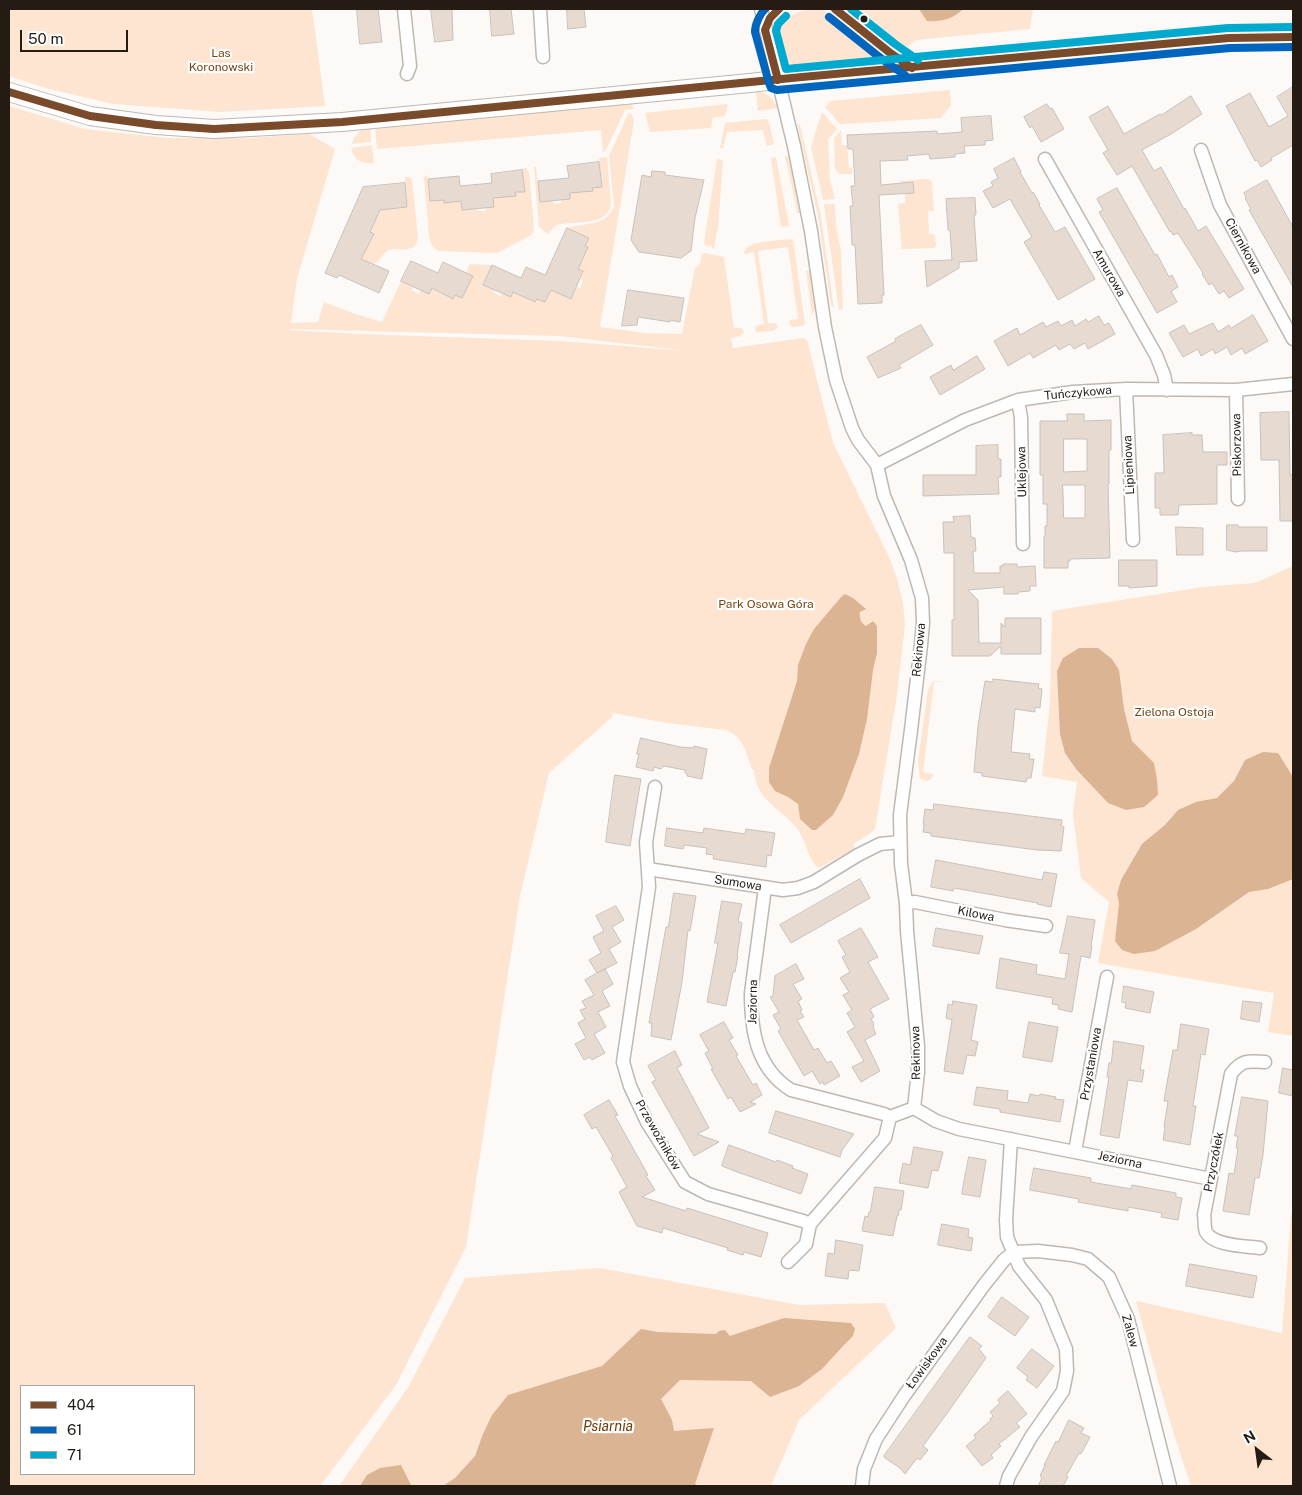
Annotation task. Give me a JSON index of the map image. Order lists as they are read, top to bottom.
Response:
{
  "streets": {
    "street": [
      "Ciernikowa",
      "Amurowa",
      "Tuńczykowa",
      "Piskorzowa",
      "Lipieniowa",
      "Uklejowa",
      "Rekinowa",
      "Sumowa",
      "Kilowa",
      "Jeziorna",
      "Przystaniowa",
      "Przewoźników",
      "Przyczółek",
      "Zalew",
      "Łowiskowa"
    ]
  },
  "crossings": [
    ["Amurowa", "Tuńczykowa"],
    ["Tuńczykowa", "Piskorzowa"],
    ["Tuńczykowa", "Lipieniowa"],
    ["Tuńczykowa", "Uklejowa"],
    ["Tuńczykowa", "Rekinowa"],
    ["Rekinowa", "Sumowa"],
    ["Rekinowa", "Kilowa"],
    ["Rekinowa", "Jeziorna"],
    ["Sumowa", "Jeziorna"],
    ["Sumowa", "Przewoźników"],
    ["Jeziorna", "Przystaniowa"],
    ["Jeziorna", "Przyczółek"],
    ["Zalew", "Łowiskowa"]
  ],
  "water": ["Psiarnia"],
  "parks": ["Las Koronowski", "Park Osowa Góra", "Zielona Ostoja"],
  "lines": ["transit line 404", "transit line 61", "transit line 71"],
  "legend": ["404", "61", "71"],
  "scale_bar": "50 m",
  "north": "top left"
}
